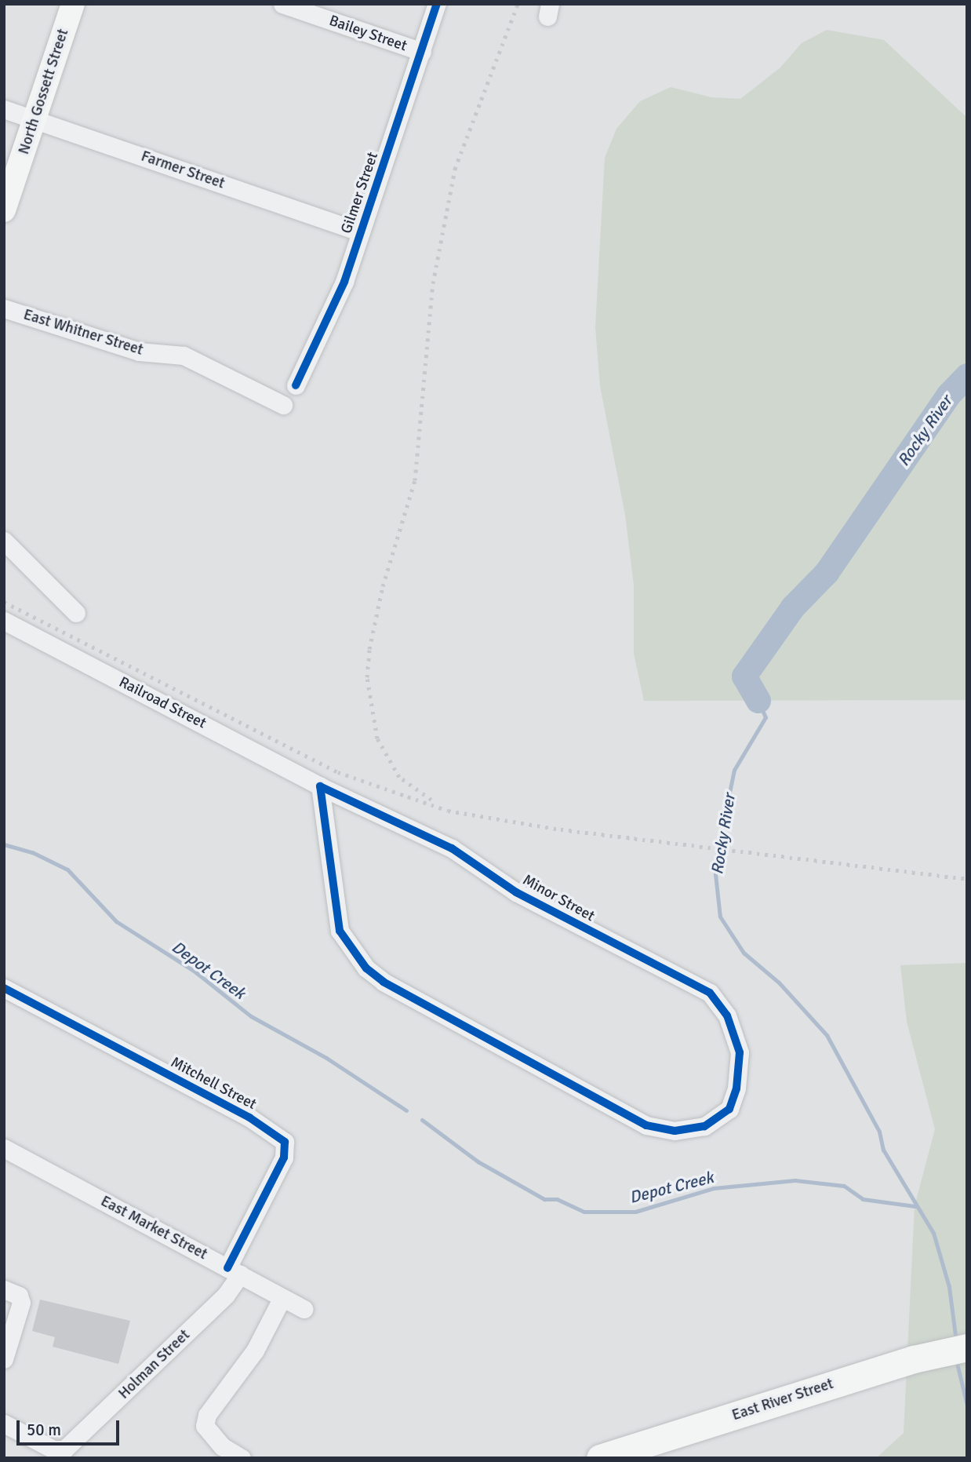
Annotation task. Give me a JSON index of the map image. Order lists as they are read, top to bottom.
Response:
{
  "streets": {
    "highway": ["East River Street"],
    "main road": ["North Gossett Street"],
    "street": [
      "Bailey Street",
      "Farmer Street",
      "Gilmer Street",
      "East Whitner Street",
      "Railroad Street",
      "Minor Street",
      "Mitchell Street",
      "East Market Street",
      "Holman Street"
    ]
  },
  "crossings": [
    ["Bailey Street", "Gilmer Street"],
    ["North Gossett Street", "Farmer Street"],
    ["Farmer Street", "Gilmer Street"],
    ["Railroad Street", "Minor Street"],
    ["Mitchell Street", "East Market Street"],
    ["Mitchell Street", "Holman Street"],
    ["East Market Street", "Holman Street"]
  ],
  "water": ["Rocky River", "Depot Creek"],
  "scale_bar": "50 m"
}
